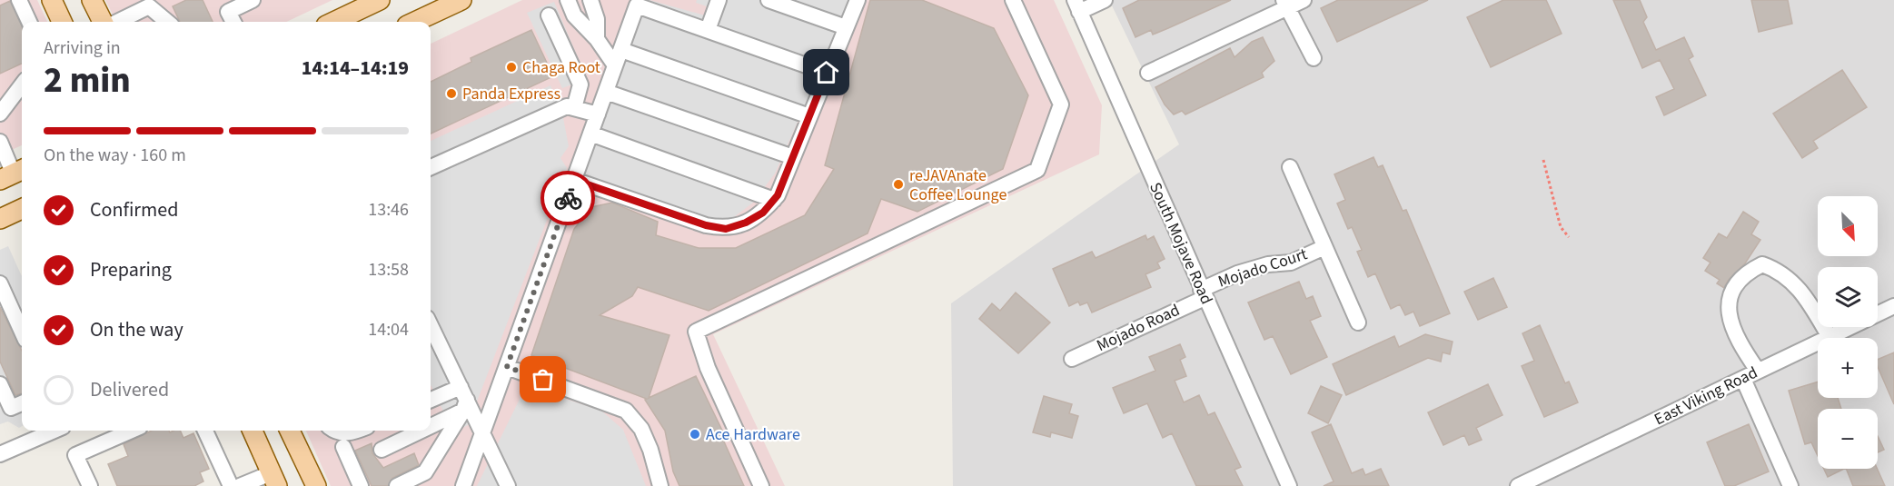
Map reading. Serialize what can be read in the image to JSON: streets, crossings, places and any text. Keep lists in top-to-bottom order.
{
  "streets": {
    "street": [
      "South Mojave Road",
      "Mojado Court",
      "Mojado Road",
      "East Viking Road"
    ]
  },
  "crossings": [
    ["South Mojave Road", "Mojado Court"],
    ["South Mojave Road", "Mojado Road"],
    ["Mojado Court", "Mojado Road"]
  ],
  "places": [
    "Chaga Root",
    "Panda Express",
    "reJAVAnate Coffee Lounge",
    "Ace Hardware"
  ],
  "north": "bottom right",
  "page": {
    "heading": ["2 min", "Arriving in", "14:14–14:19"],
    "bar": "On the way · 160 m",
    "list": [
      ["Confirmed", "13:46"],
      ["Preparing", "13:58"],
      ["On the way", "14:04"],
      "Delivered"
    ],
    "map_buttons": ["+", "−"]
  }
}
